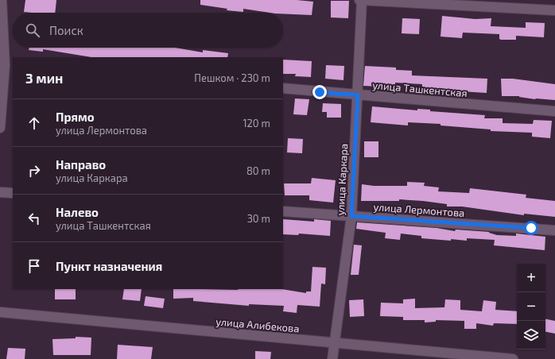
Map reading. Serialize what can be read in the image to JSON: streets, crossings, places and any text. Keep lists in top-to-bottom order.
{
  "streets": {
    "street": [
      "улица Ташкентская",
      "улица Каркара",
      "улица Лермонтова",
      "улица Алибекова"
    ]
  },
  "crossings": [
    ["улица Ташкентская", "улица Каркара"],
    ["улица Каркара", "улица Лермонтова"],
    ["улица Каркара", "улица Алибекова"]
  ],
  "page": {
    "search": "Поиск",
    "heading": ["3 мин", "Пешком · 230 m"],
    "list": [
      ["Прямо", "улица Лермонтова", "120 m"],
      ["Направо", "улица Каркара", "80 m"],
      ["Налево", "улица Ташкентская", "30 m"],
      "Пункт назначения"
    ],
    "map_buttons": ["+", "−"]
  }
}
